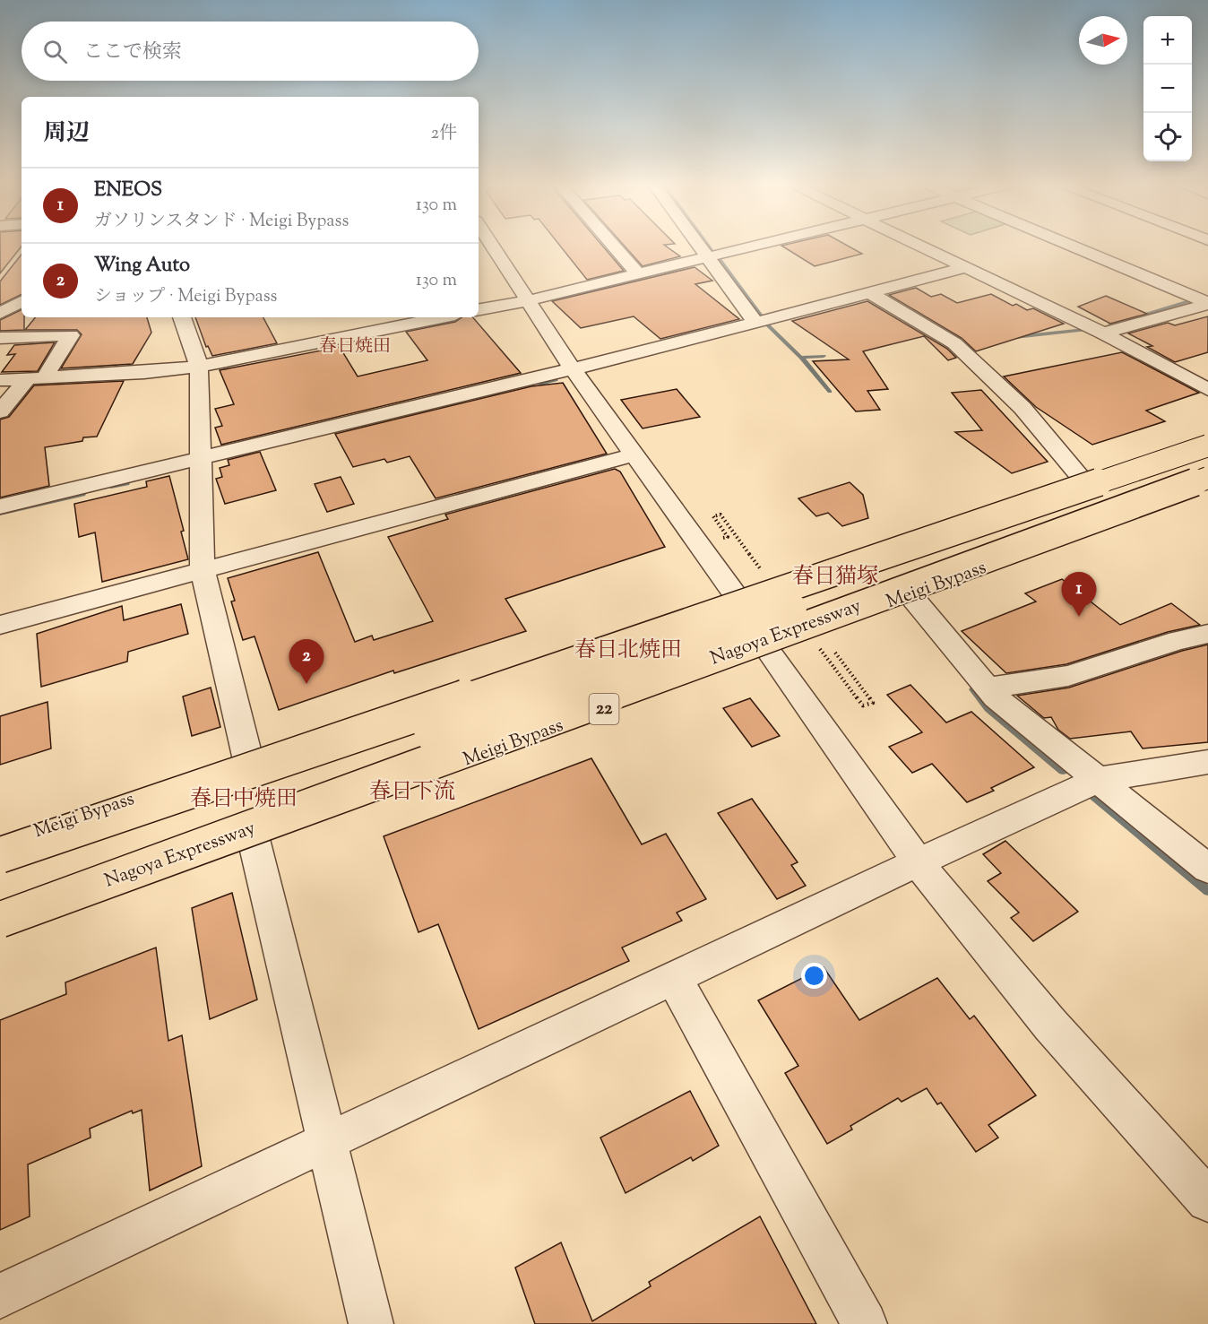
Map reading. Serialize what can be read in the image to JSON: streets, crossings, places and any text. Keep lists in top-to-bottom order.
{
  "streets": {
    "highway": ["Meigi Bypass", "Nagoya Expressway", "22"]
  },
  "districts": [
    "春日焼田",
    "春日猫塚",
    "春日北焼田",
    "春日下流",
    "春日中焼田"
  ],
  "north": "right",
  "page": {
    "map_buttons": ["+", "−"],
    "search": "ここで検索",
    "heading": ["周辺", "2件"],
    "list": [
      {
        "mark": "1",
        "name": "ENEOS",
        "note": "ガソリンスタンド · Meigi Bypass",
        "value": "130 m"
      },
      {
        "mark": "2",
        "name": "Wing Auto",
        "note": "ショップ · Meigi Bypass",
        "value": "130 m"
      }
    ],
    "pins": ["1", "2"]
  }
}
